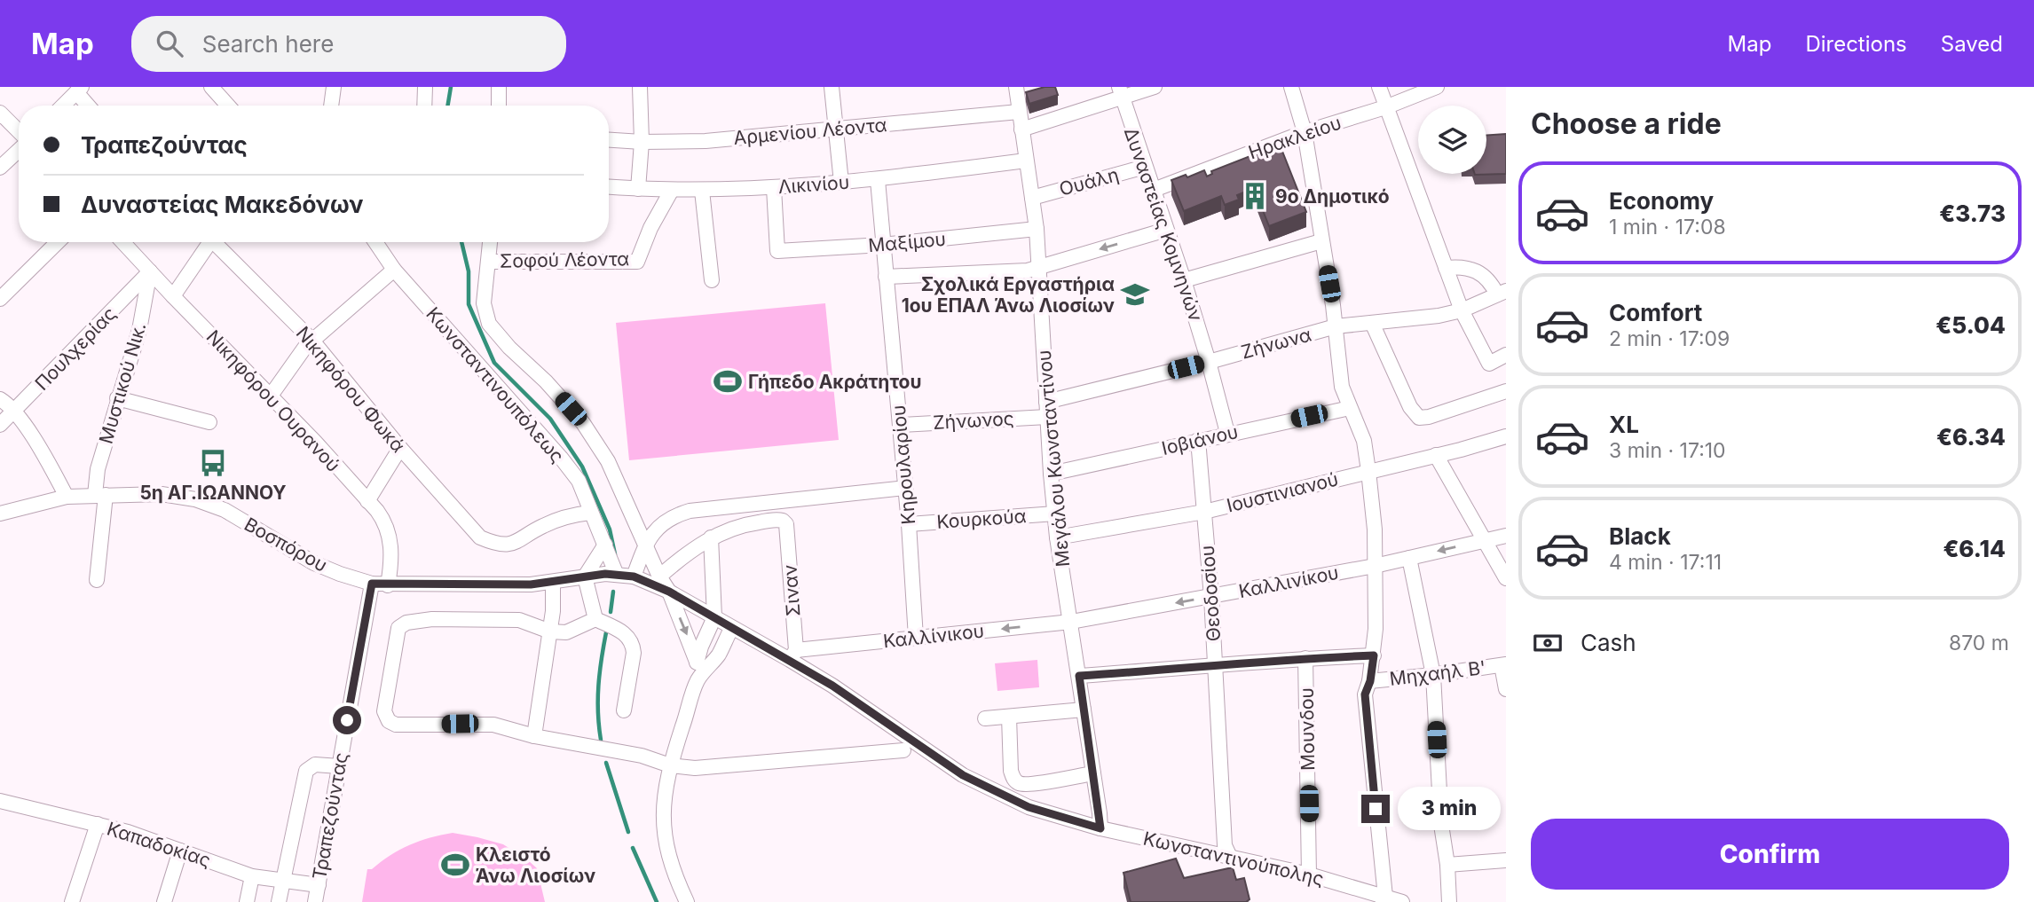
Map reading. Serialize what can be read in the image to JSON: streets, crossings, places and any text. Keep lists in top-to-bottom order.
{
  "streets": {
    "street": [
      "Αρμενίου Λέοντα",
      "Ηρακλείου",
      "Ουάλη",
      "Λικινίου",
      "Δυναστείας Κομνηνών",
      "Μαξίμου",
      "Σοφού Λέοντα",
      "Ζήνωνα",
      "Πουλχερίας",
      "Μυστικού Νικ.",
      "Κωνσταντινουπόλεως",
      "Νικηφόρου Φωκά",
      "Νικηφόρου Ουρανού",
      "Ζήνωνος",
      "Ιοβιάνου",
      "Μεγάλου Κωνσταντίνου",
      "Κηρουλαρίου",
      "Ιουστινιανού",
      "Κουρκούα",
      "Βοσπόρου",
      "Καλλινίκου",
      "Σιναν",
      "Θεοδοσίου",
      "Καλλίνικου",
      "Μηχαήλ Β'",
      "Μουνδου",
      "Τραπεζούντας",
      "Καπαδοκίας",
      "Κωνσταντινούπολης"
    ]
  },
  "crossings": [
    ["Αρμενίου Λέοντα", "Μεγάλου Κωνσταντίνου"],
    ["Ηρακλείου", "Δυναστείας Κομνηνών"],
    ["Ουάλη", "Δυναστείας Κομνηνών"],
    ["Ουάλη", "Μεγάλου Κωνσταντίνου"],
    ["Λικινίου", "Μαξίμου"],
    ["Λικινίου", "Σοφού Λέοντα"],
    ["Λικινίου", "Μεγάλου Κωνσταντίνου"],
    ["Λικινίου", "Κηρουλαρίου"],
    ["Δυναστείας Κομνηνών", "Ζήνωνα"],
    ["Δυναστείας Κομνηνών", "Ιοβιάνου"],
    ["Μαξίμου", "Μεγάλου Κωνσταντίνου"],
    ["Μαξίμου", "Κηρουλαρίου"],
    ["Ζήνωνα", "Μεγάλου Κωνσταντίνου"],
    ["Πουλχερίας", "Μυστικού Νικ."],
    ["Πουλχερίας", "Νικηφόρου Ουρανού"],
    ["Μυστικού Νικ.", "Νικηφόρου Ουρανού"],
    ["Μυστικού Νικ.", "Βοσπόρου"],
    ["Κωνσταντινουπόλεως", "Νικηφόρου Φωκά"],
    ["Νικηφόρου Ουρανού", "Βοσπόρου"],
    ["Ζήνωνος", "Μεγάλου Κωνσταντίνου"],
    ["Ζήνωνος", "Κηρουλαρίου"],
    ["Ιοβιάνου", "Μεγάλου Κωνσταντίνου"],
    ["Ιοβιάνου", "Θεοδοσίου"],
    ["Μεγάλου Κωνσταντίνου", "Ιουστινιανού"],
    ["Μεγάλου Κωνσταντίνου", "Κουρκούα"],
    ["Μεγάλου Κωνσταντίνου", "Καλλινίκου"],
    ["Μεγάλου Κωνσταντίνου", "Καλλίνικου"],
    ["Μεγάλου Κωνσταντίνου", "Κωνσταντινούπολης"],
    ["Κηρουλαρίου", "Κουρκούα"],
    ["Κηρουλαρίου", "Καλλίνικου"],
    ["Ιουστινιανού", "Θεοδοσίου"],
    ["Βοσπόρου", "Τραπεζούντας"],
    ["Καλλινίκου", "Θεοδοσίου"],
    ["Καλλινίκου", "Καλλίνικου"],
    ["Σιναν", "Καλλίνικου"],
    ["Θεοδοσίου", "Κωνσταντινούπολης"],
    ["Μουνδου", "Κωνσταντινούπολης"],
    ["Τραπεζούντας", "Καπαδοκίας"]
  ],
  "places": {
    "building": ["9ο Δημοτικό"],
    "school or university": ["Σχολικά Εργαστήρια 1ου ΕΠΑΛ Άνω Λιοσίων"],
    "sports": ["Γήπεδο Ακράτητου", "Κλειστό Άνω Λιοσίων"],
    "bus stop": ["5η ΑΓ.ΙΩΑΝΝΟΥ"]
  },
  "page": {
    "header": "Map",
    "search": "Search here",
    "nav": ["Map", "Directions", "Saved"],
    "heading": "Choose a ride",
    "banner": ["Τραπεζούντας", "Δυναστείας Μακεδόνων"],
    "list": [
      {
        "name": "Economy",
        "note": "1 min · 17:08",
        "value": "€3.73"
      },
      {
        "name": "Comfort",
        "note": "2 min · 17:09",
        "value": "€5.04"
      },
      {
        "name": "XL",
        "note": "3 min · 17:10",
        "value": "€6.34"
      },
      {
        "name": "Black",
        "note": "4 min · 17:11",
        "value": "€6.14"
      }
    ],
    "pay": ["Cash", "870 m"],
    "bubble": "3 min",
    "buttons": "Confirm"
  }
}
